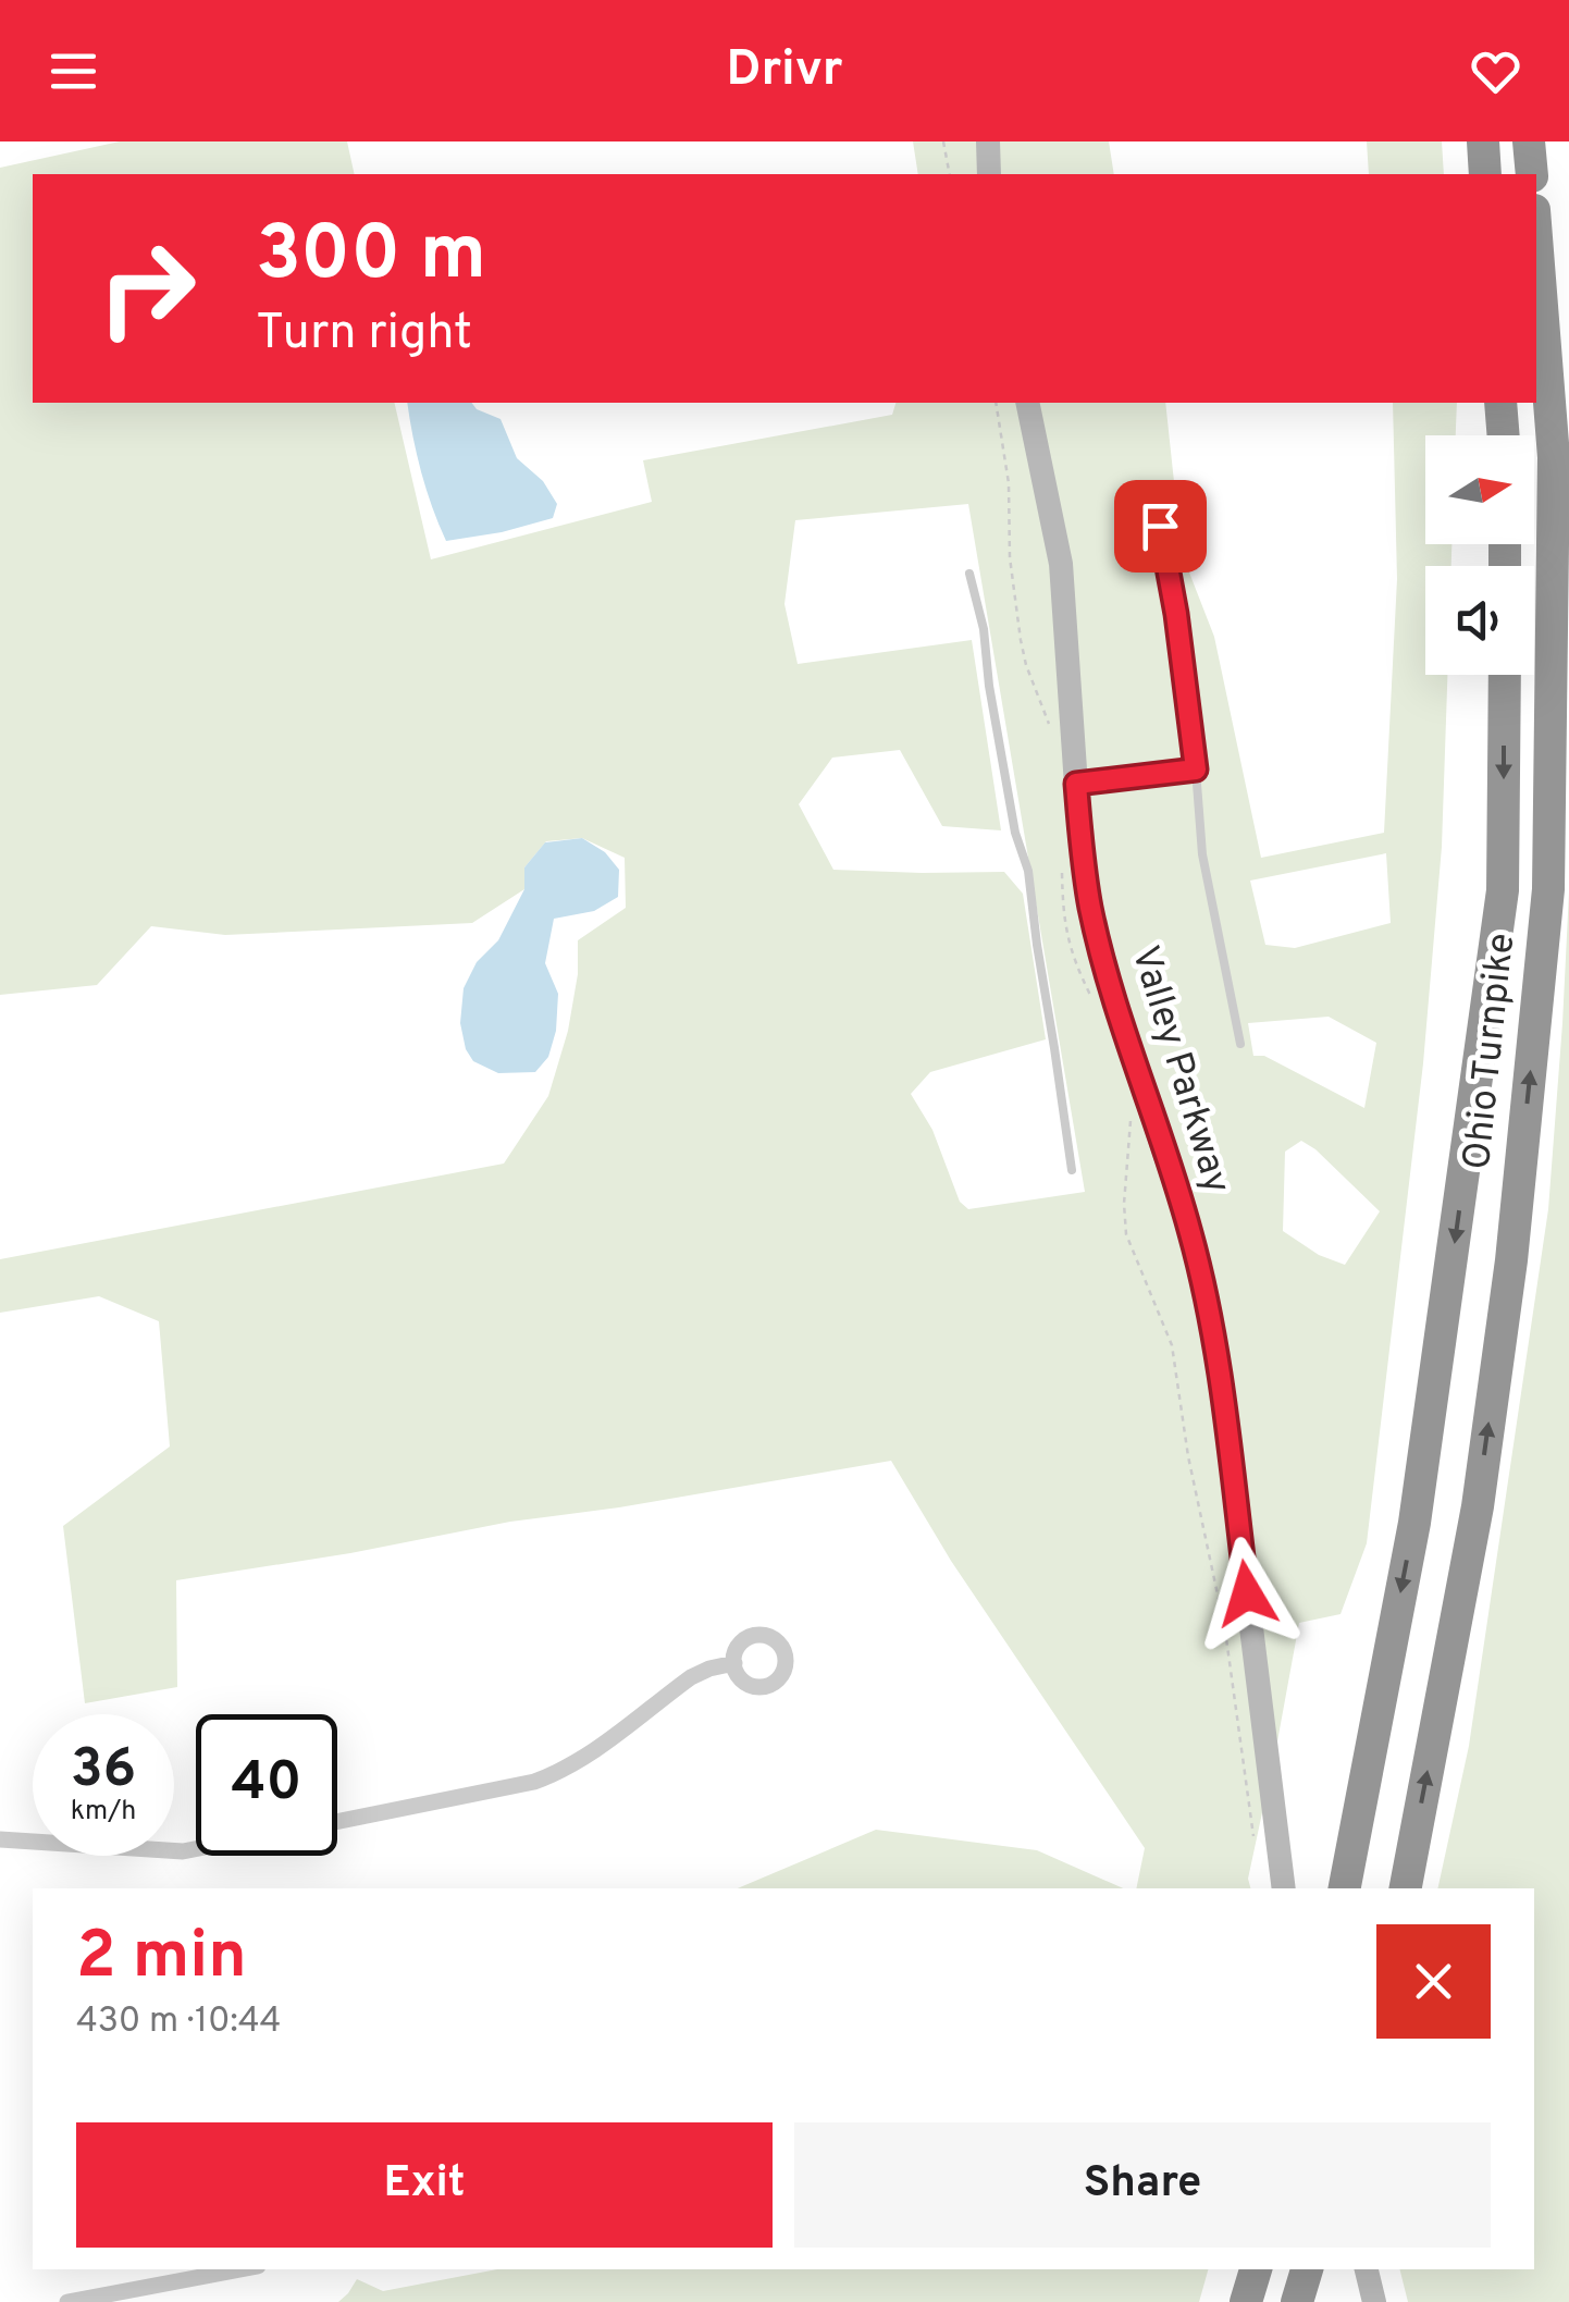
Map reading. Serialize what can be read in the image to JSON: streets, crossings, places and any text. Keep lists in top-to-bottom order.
{
  "streets": {
    "highway": ["Ohio Turnpike"],
    "street": ["Valley Parkway"]
  },
  "north": "right",
  "page": {
    "header": "Drivr",
    "turn": ["300 m", "Turn right"],
    "speed": "36 km/h",
    "limit": "40",
    "heading": ["2 min", "430 m · 10:44"],
    "buttons": ["Exit", "Share"]
  }
}
